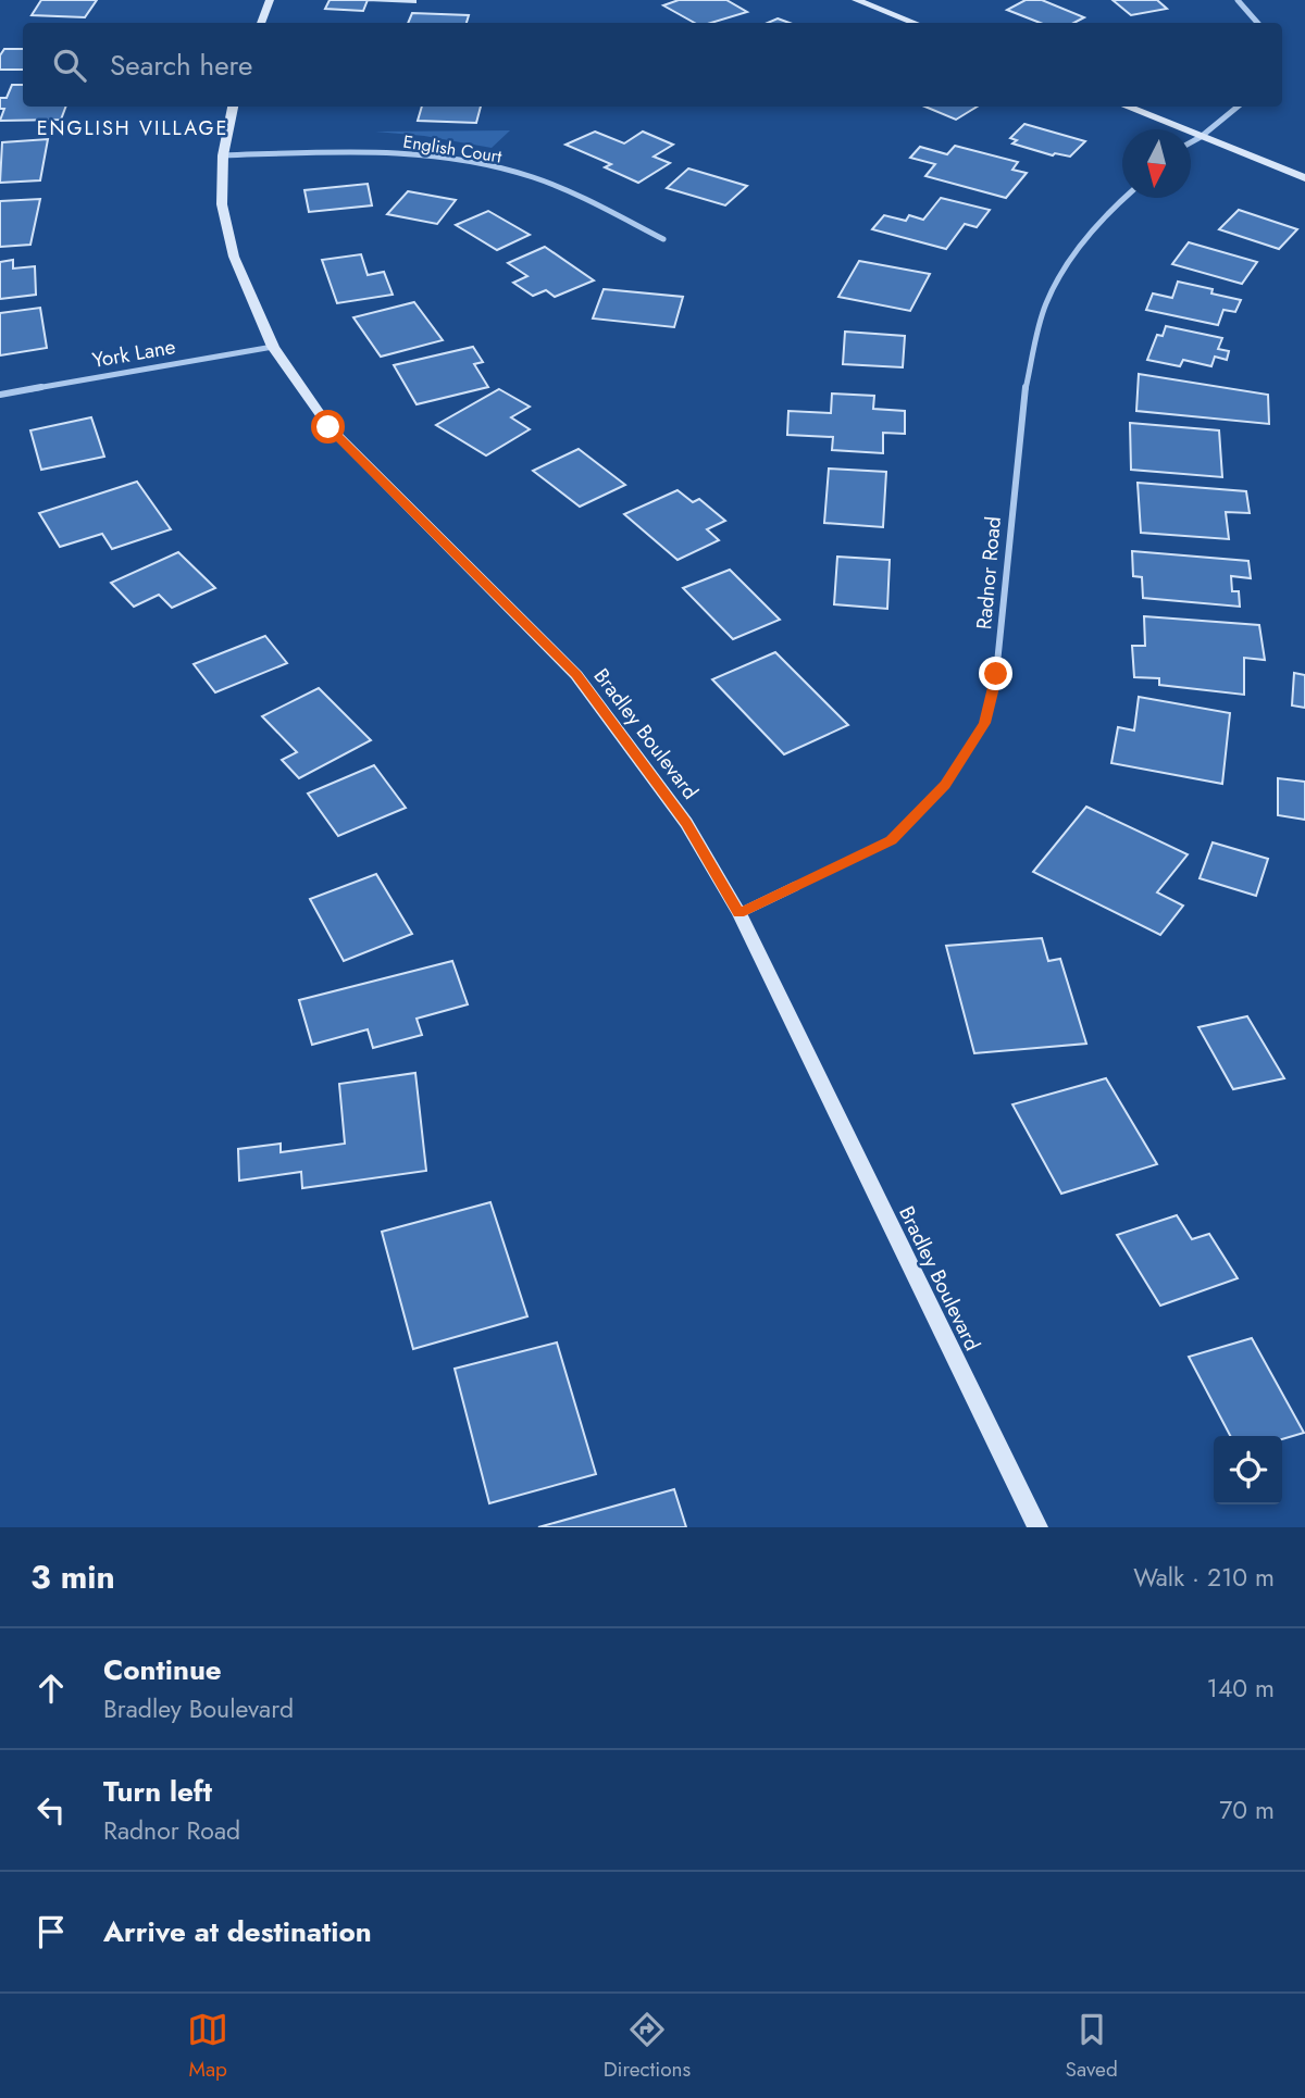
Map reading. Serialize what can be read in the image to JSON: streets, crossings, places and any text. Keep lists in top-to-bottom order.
{
  "streets": {
    "main road": ["Bradley Boulevard"],
    "street": ["English Court", "York Lane", "Radnor Road"]
  },
  "crossings": [
    ["English Court", "Bradley Boulevard"],
    ["York Lane", "Bradley Boulevard"],
    ["Radnor Road", "Bradley Boulevard"]
  ],
  "districts": ["ENGLISH VILLAGE"],
  "north": "bottom",
  "page": {
    "search": "Search here",
    "heading": ["3 min", "Walk · 210 m"],
    "list": [
      ["Continue", "Bradley Boulevard", "140 m"],
      ["Turn left", "Radnor Road", "70 m"],
      "Arrive at destination"
    ],
    "nav": ["Map", "Directions", "Saved"]
  }
}
